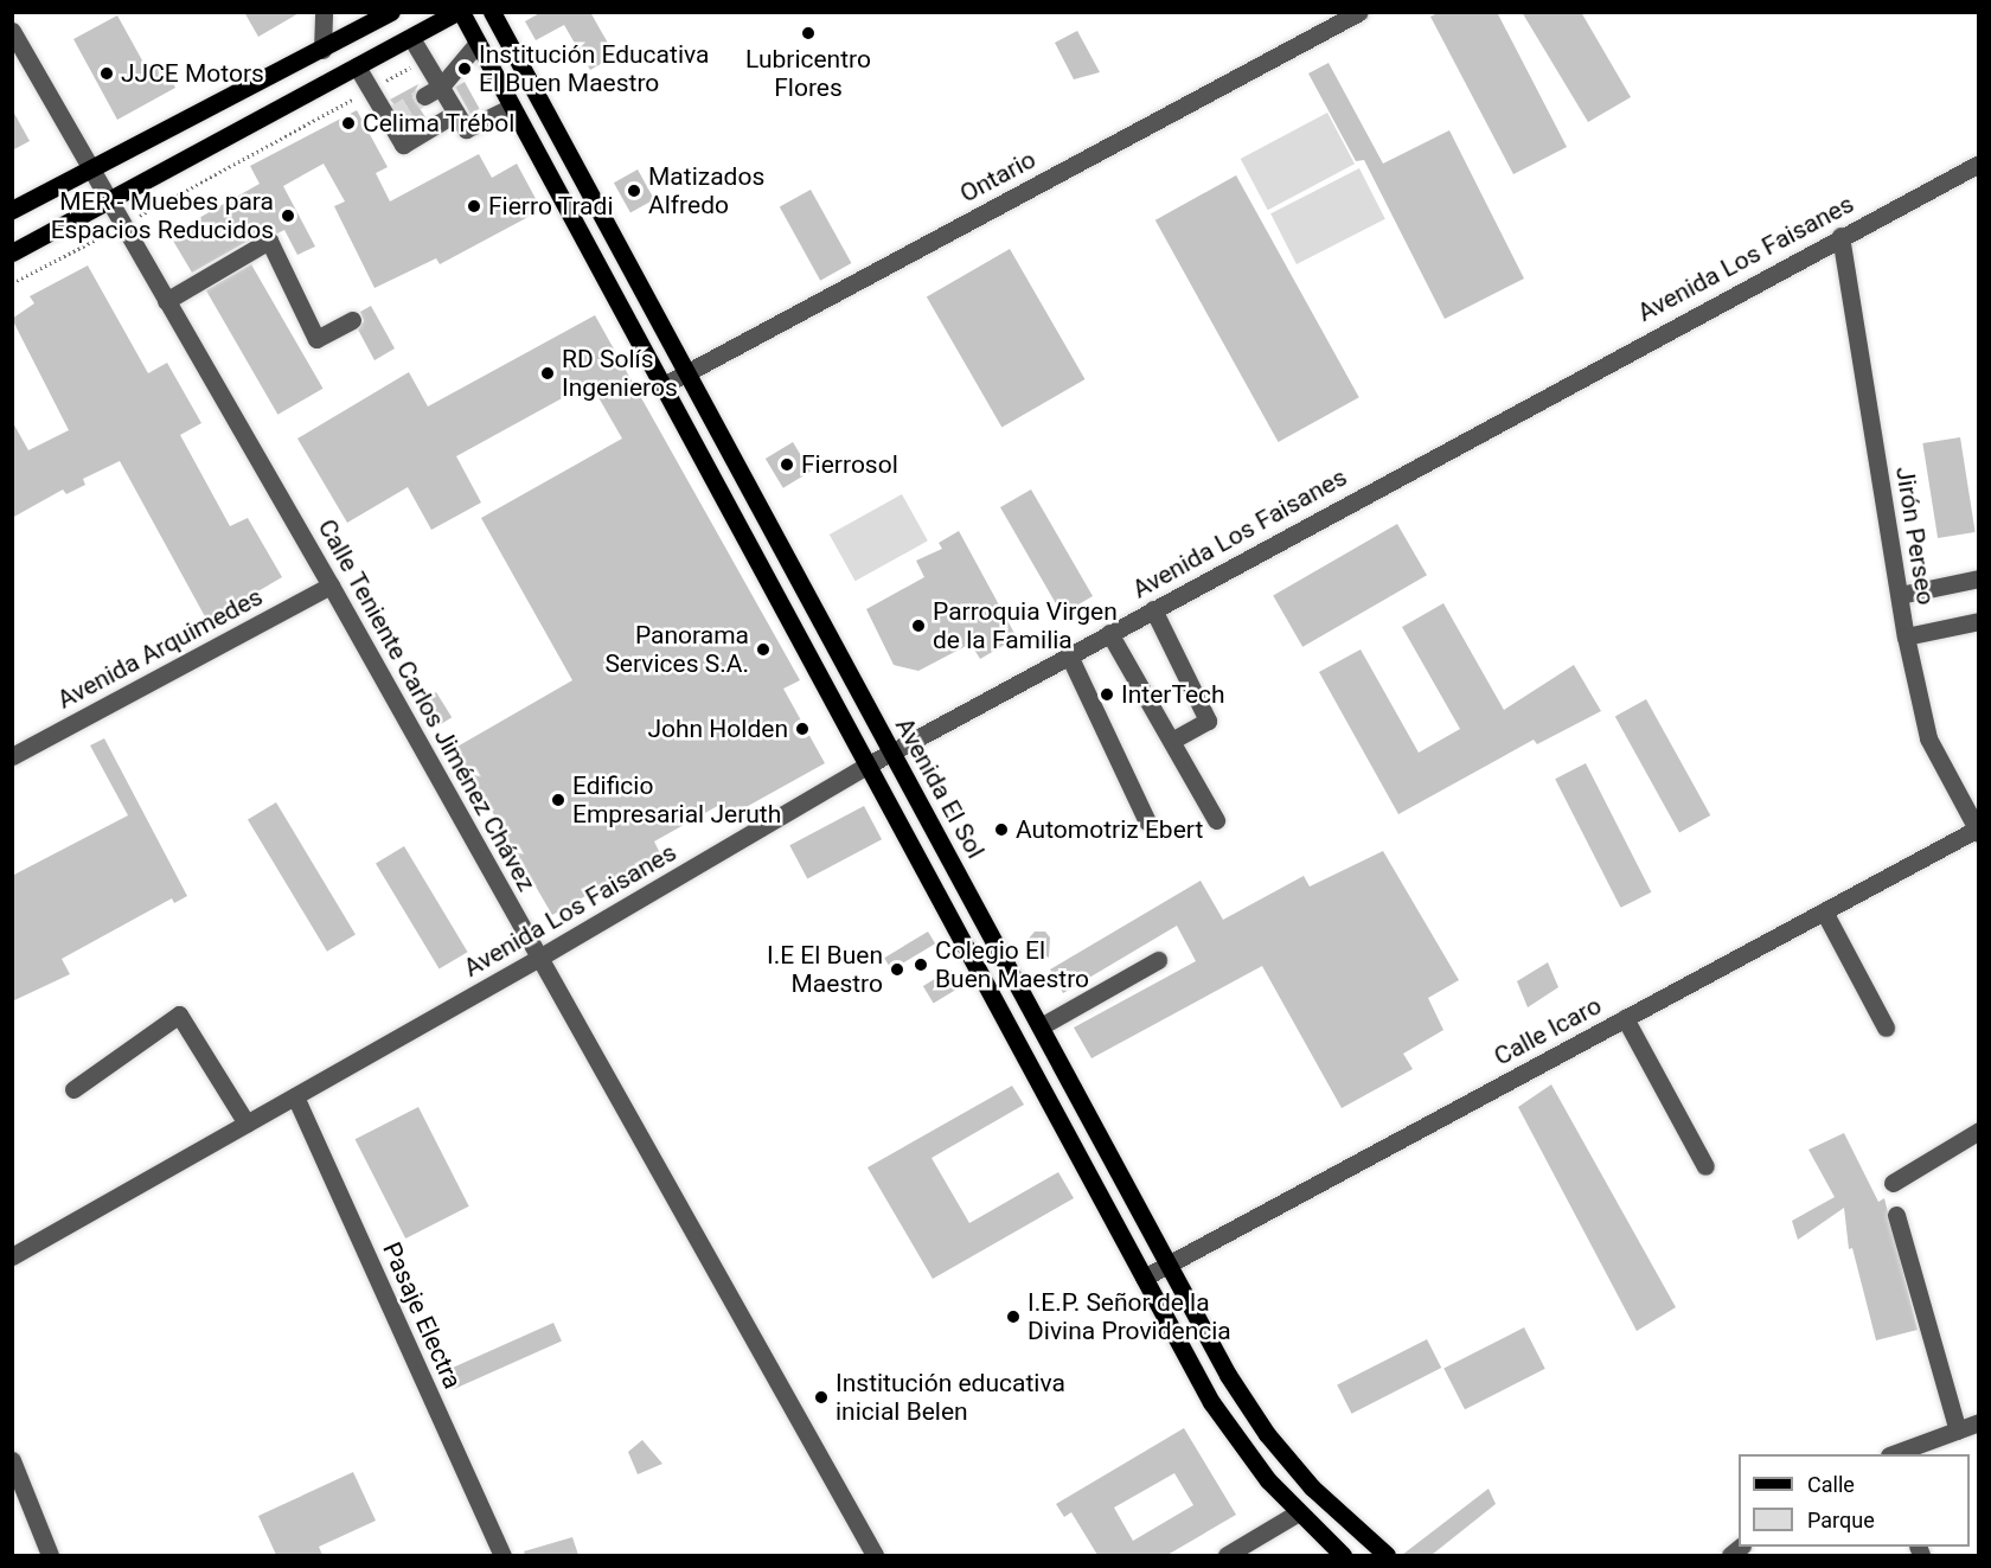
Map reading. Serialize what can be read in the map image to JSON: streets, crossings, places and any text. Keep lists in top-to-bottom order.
{
  "streets": {
    "main road": ["Avenida El Sol"],
    "street": [
      "Ontario",
      "Avenida Los Faisanes",
      "Jirón Perseo",
      "Avenida Arquimedes",
      "Calle Teniente Carlos Jiménez Chávez",
      "Calle Icaro",
      "Pasaje Electra"
    ]
  },
  "crossings": [
    ["Ontario", "Avenida El Sol"],
    ["Avenida Los Faisanes", "Jirón Perseo"],
    ["Avenida Los Faisanes", "Calle Teniente Carlos Jiménez Chávez"],
    ["Avenida Los Faisanes", "Avenida El Sol"],
    ["Avenida Los Faisanes", "Pasaje Electra"],
    ["Jirón Perseo", "Calle Icaro"],
    ["Avenida Arquimedes", "Calle Teniente Carlos Jiménez Chávez"],
    ["Avenida El Sol", "Calle Icaro"]
  ],
  "places": [
    "Lubricentro Flores",
    "Institución Educativa El Buen Maestro",
    "JJCE Motors",
    "Celima Trébol",
    "Matizados Alfredo",
    "Fierro Tradi",
    "MER - Muebes para Espacios Reducidos",
    "RD Solís Ingenieros",
    "Fierrosol",
    "Parroquia Virgen de la Familia",
    "Panorama Services S.A.",
    "InterTech",
    "John Holden",
    "Edificio Empresarial Jeruth",
    "Automotriz Ebert",
    "Colegio El Buen Maestro",
    "I.E El Buen Maestro",
    "I.E.P. Señor de la Divina Providencia",
    "Institución educativa inicial Belen"
  ],
  "legend": ["Calle", "Parque"]
}
